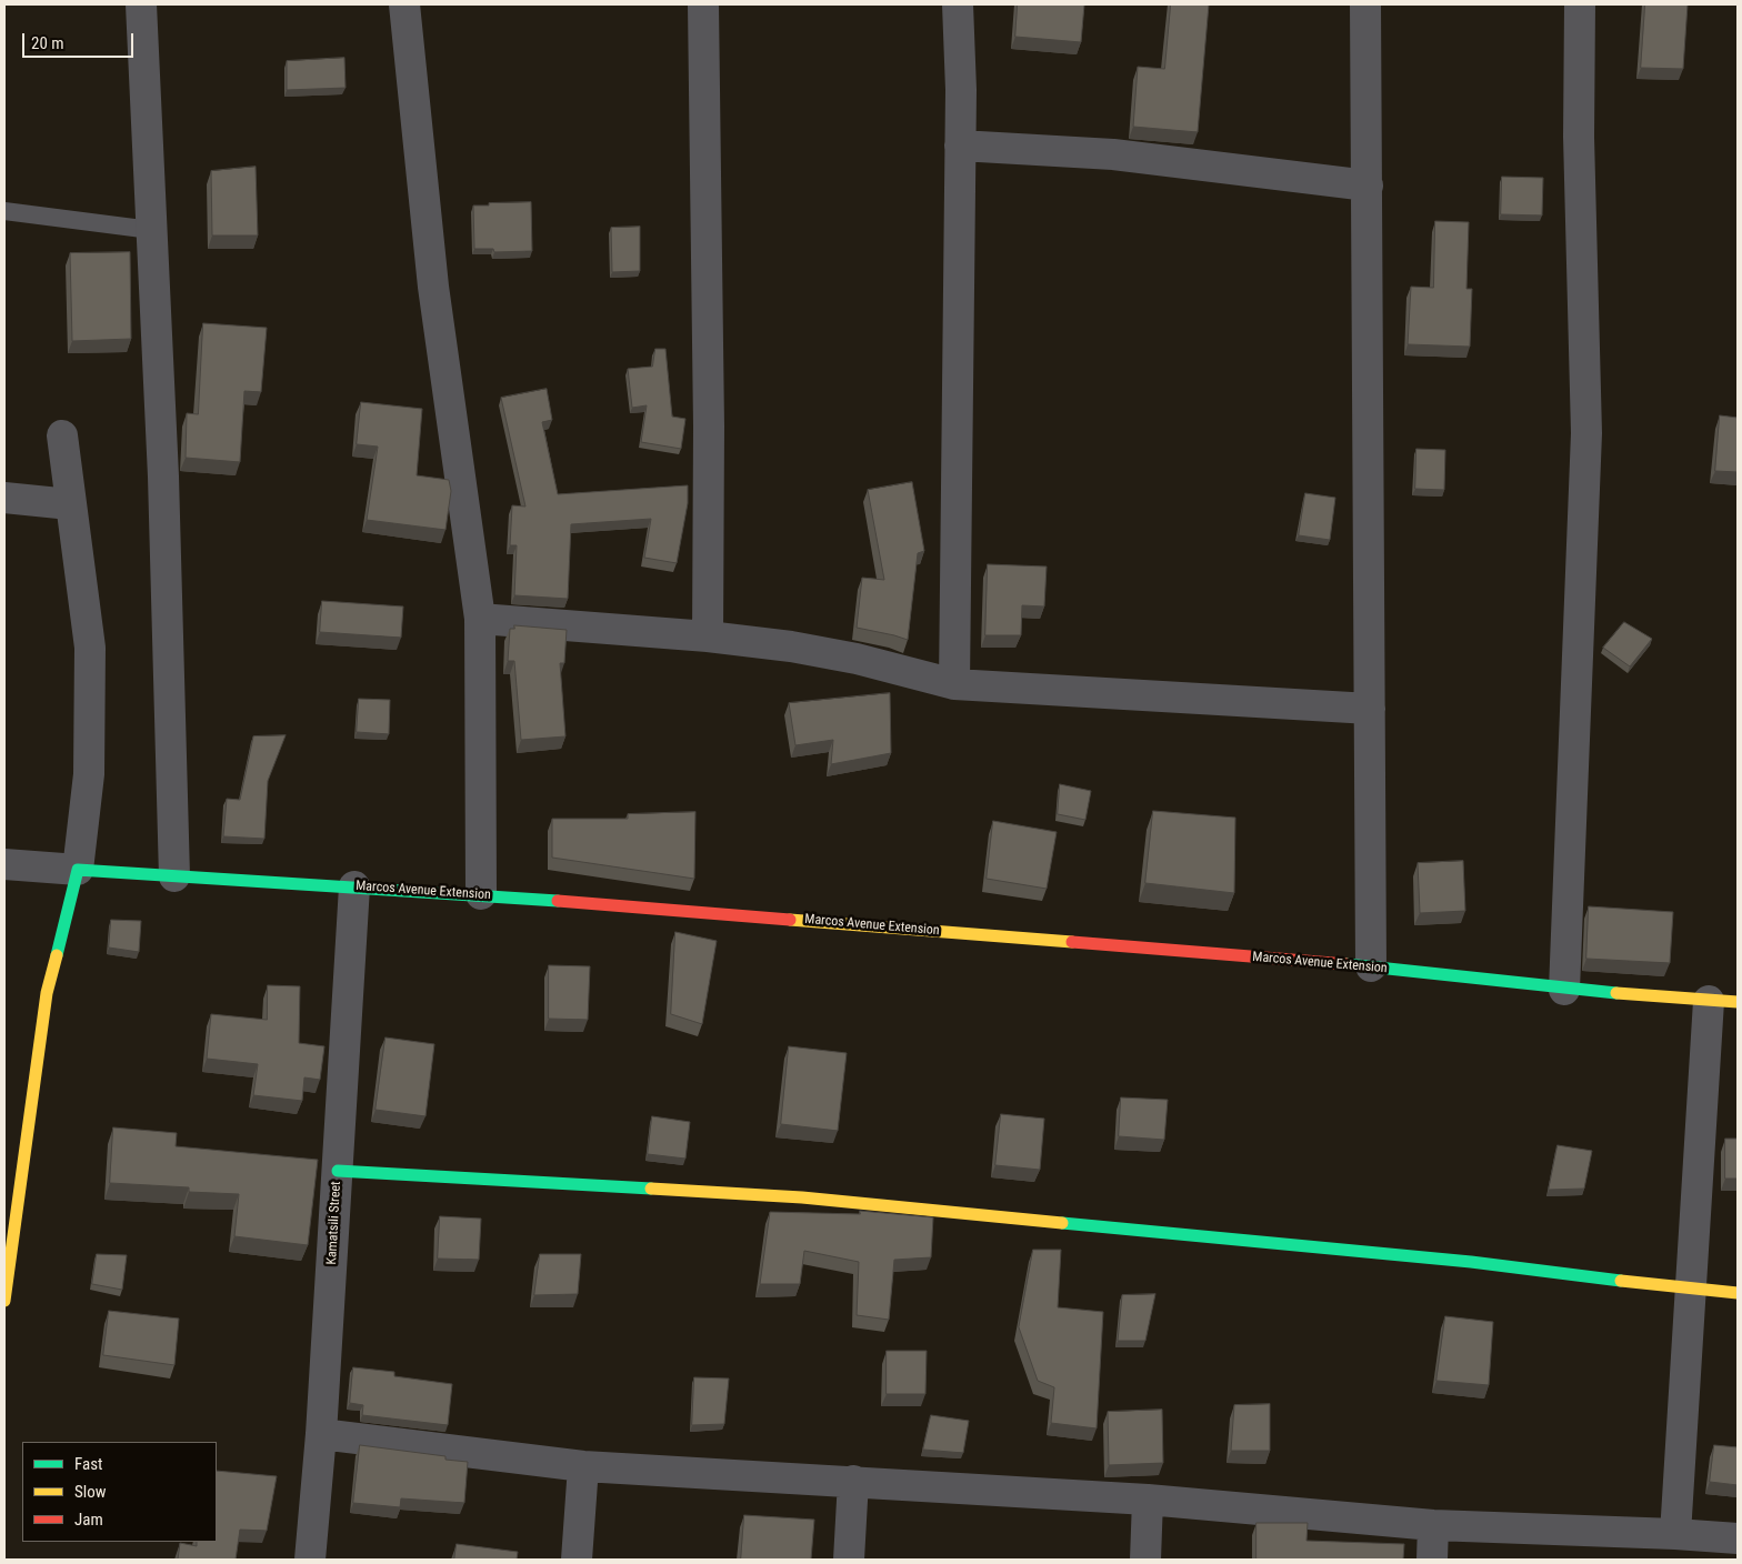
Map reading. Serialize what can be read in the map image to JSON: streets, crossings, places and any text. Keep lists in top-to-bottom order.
{
  "streets": {
    "street": ["Marcos Avenue Extension", "Kamatsili Street"]
  },
  "crossings": [
    ["Marcos Avenue Extension", "Kamatsili Street"]
  ],
  "legend": ["Fast", "Slow", "Jam"],
  "scale_bar": "20 m"
}
